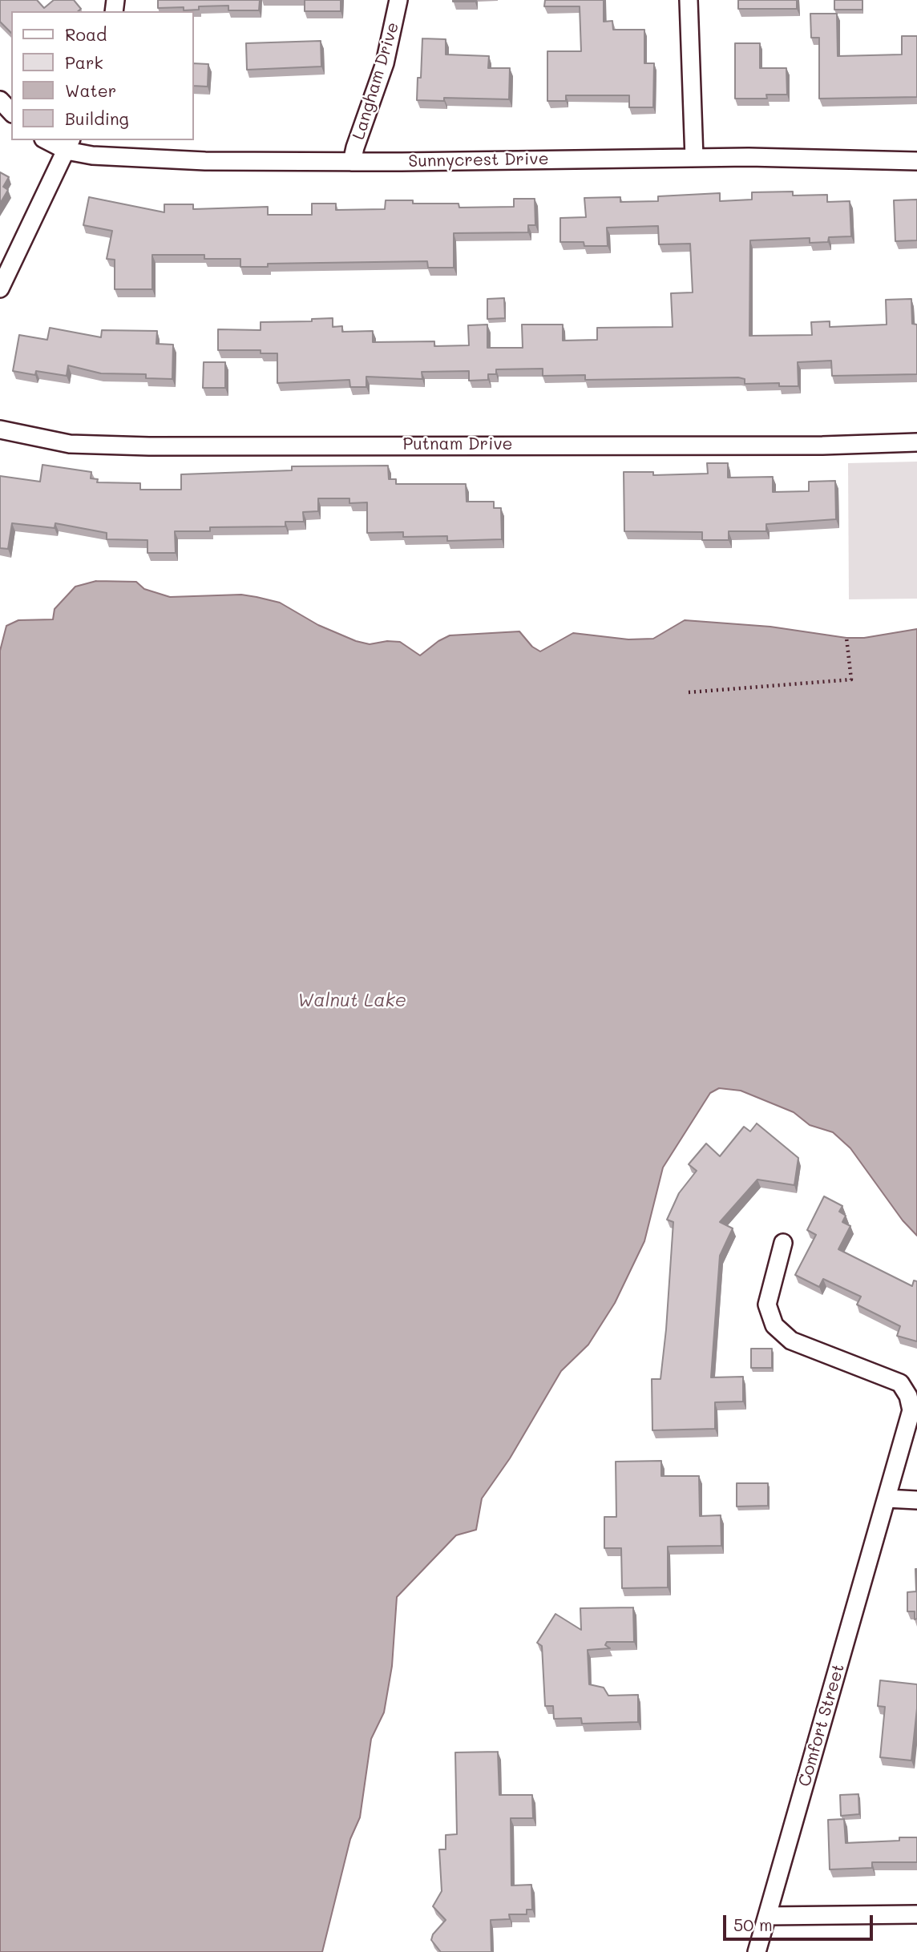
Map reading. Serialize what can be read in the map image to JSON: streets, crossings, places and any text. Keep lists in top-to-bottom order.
{
  "streets": {
    "street": [
      "Langham Drive",
      "Sunnycrest Drive",
      "Putnam Drive",
      "Comfort Street"
    ]
  },
  "crossings": [
    ["Langham Drive", "Sunnycrest Drive"]
  ],
  "water": ["Walnut Lake"],
  "legend": [
    "Road",
    "Park",
    "Water",
    "Building"
  ],
  "scale_bar": "50 m"
}
